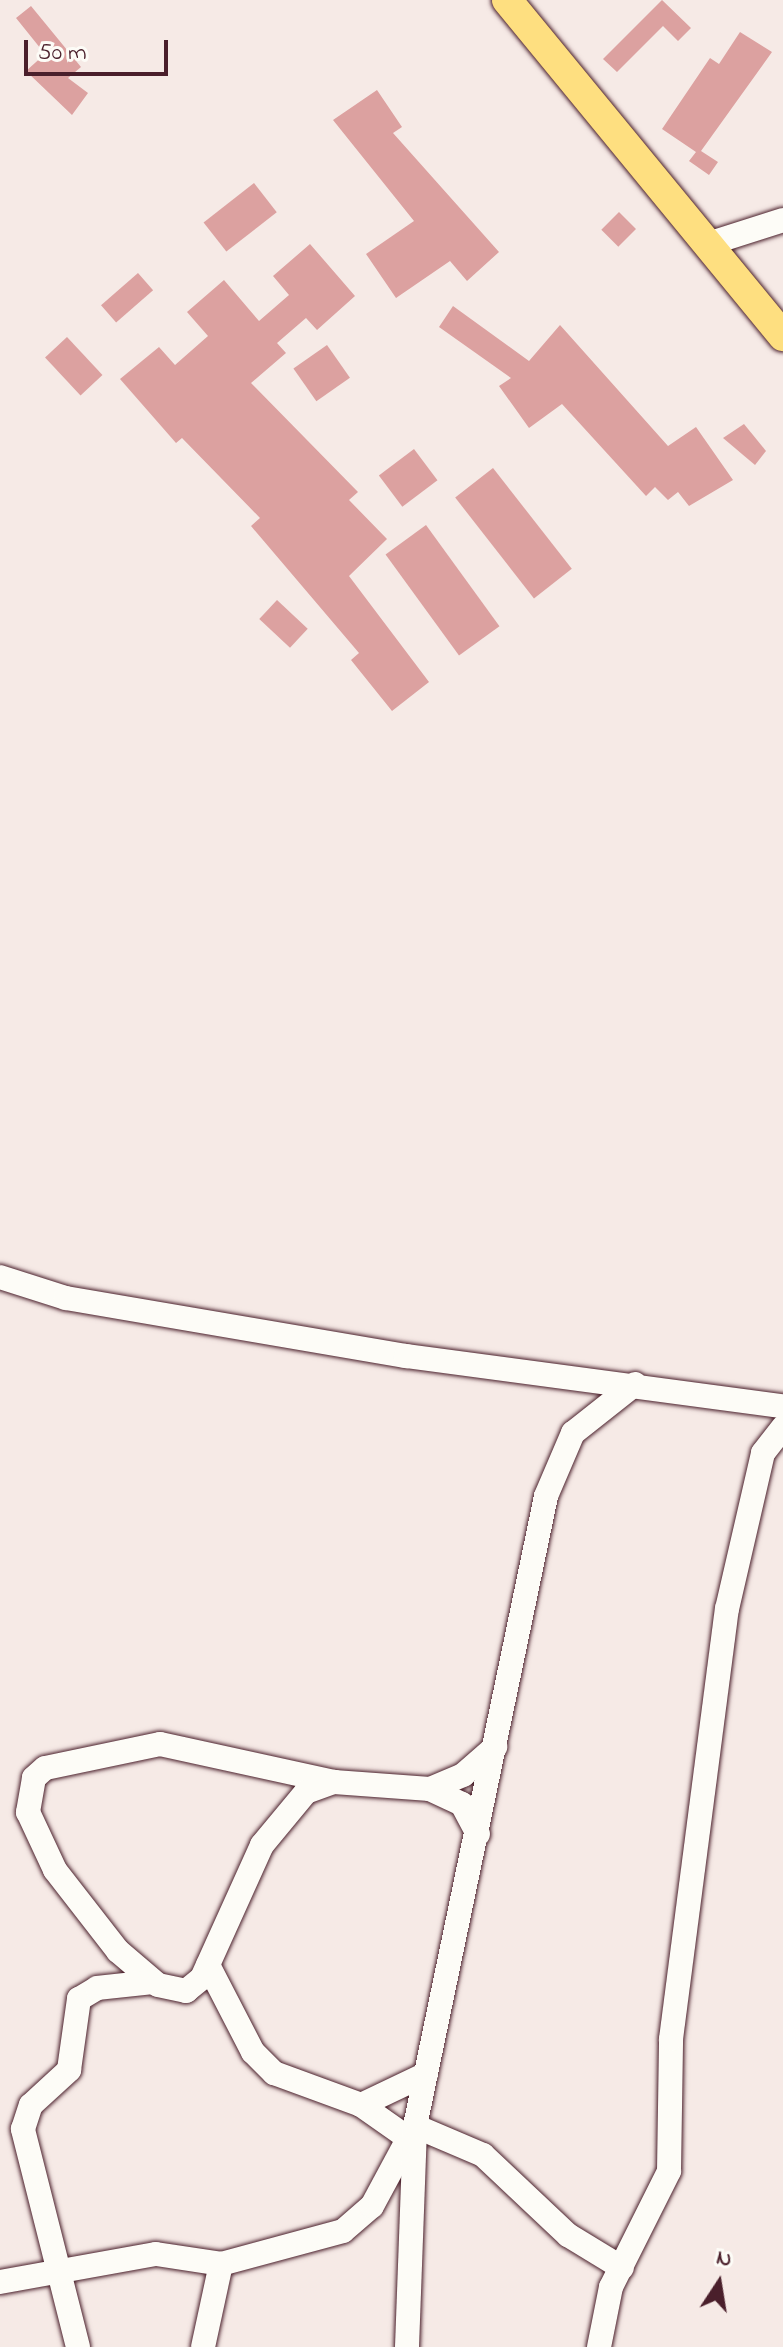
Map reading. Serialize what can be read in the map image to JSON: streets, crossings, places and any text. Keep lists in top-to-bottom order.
{
  "scale_bar": "50 m",
  "north": "top"
}
